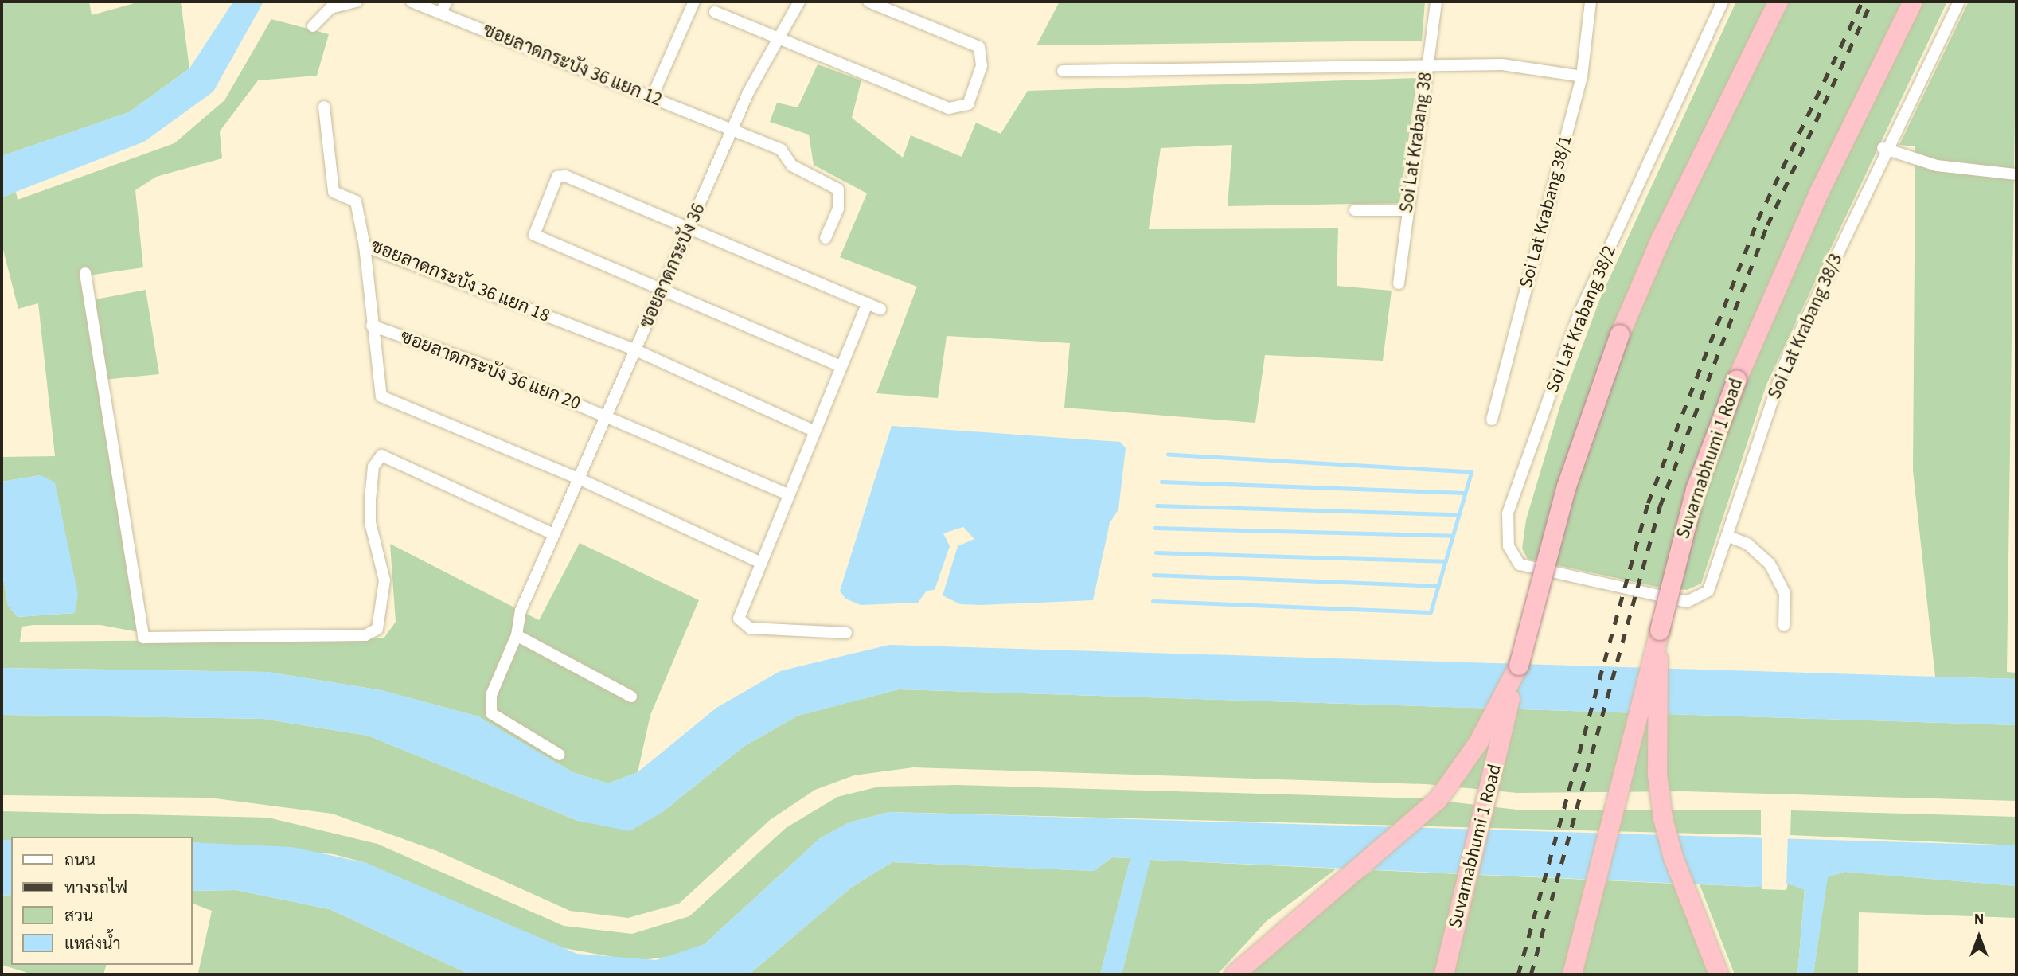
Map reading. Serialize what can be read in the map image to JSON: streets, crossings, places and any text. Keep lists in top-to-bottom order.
{
  "streets": {
    "highway": ["Suvarnabhumi 1 Road"],
    "street": [
      "ซอยลาดกระบัง 36 แยก 12",
      "Soi Lat Krabang 38",
      "Soi Lat Krabang 38/1",
      "ซอยลาดกระบัง 36",
      "ซอยลาดกระบัง 36 แยก 18",
      "Soi Lat Krabang 38/2",
      "Soi Lat Krabang 38/3",
      "ซอยลาดกระบัง 36 แยก 20"
    ]
  },
  "crossings": [
    ["ซอยลาดกระบัง 36 แยก 12", "ซอยลาดกระบัง 36"],
    ["ซอยลาดกระบัง 36", "ซอยลาดกระบัง 36 แยก 18"],
    ["ซอยลาดกระบัง 36", "ซอยลาดกระบัง 36 แยก 20"],
    ["Soi Lat Krabang 38/2", "Soi Lat Krabang 38/3"]
  ],
  "legend": [
    "ถนน",
    "ทางรถไฟ",
    "สวน",
    "แหล่งน้ำ"
  ],
  "north": "top"
}
